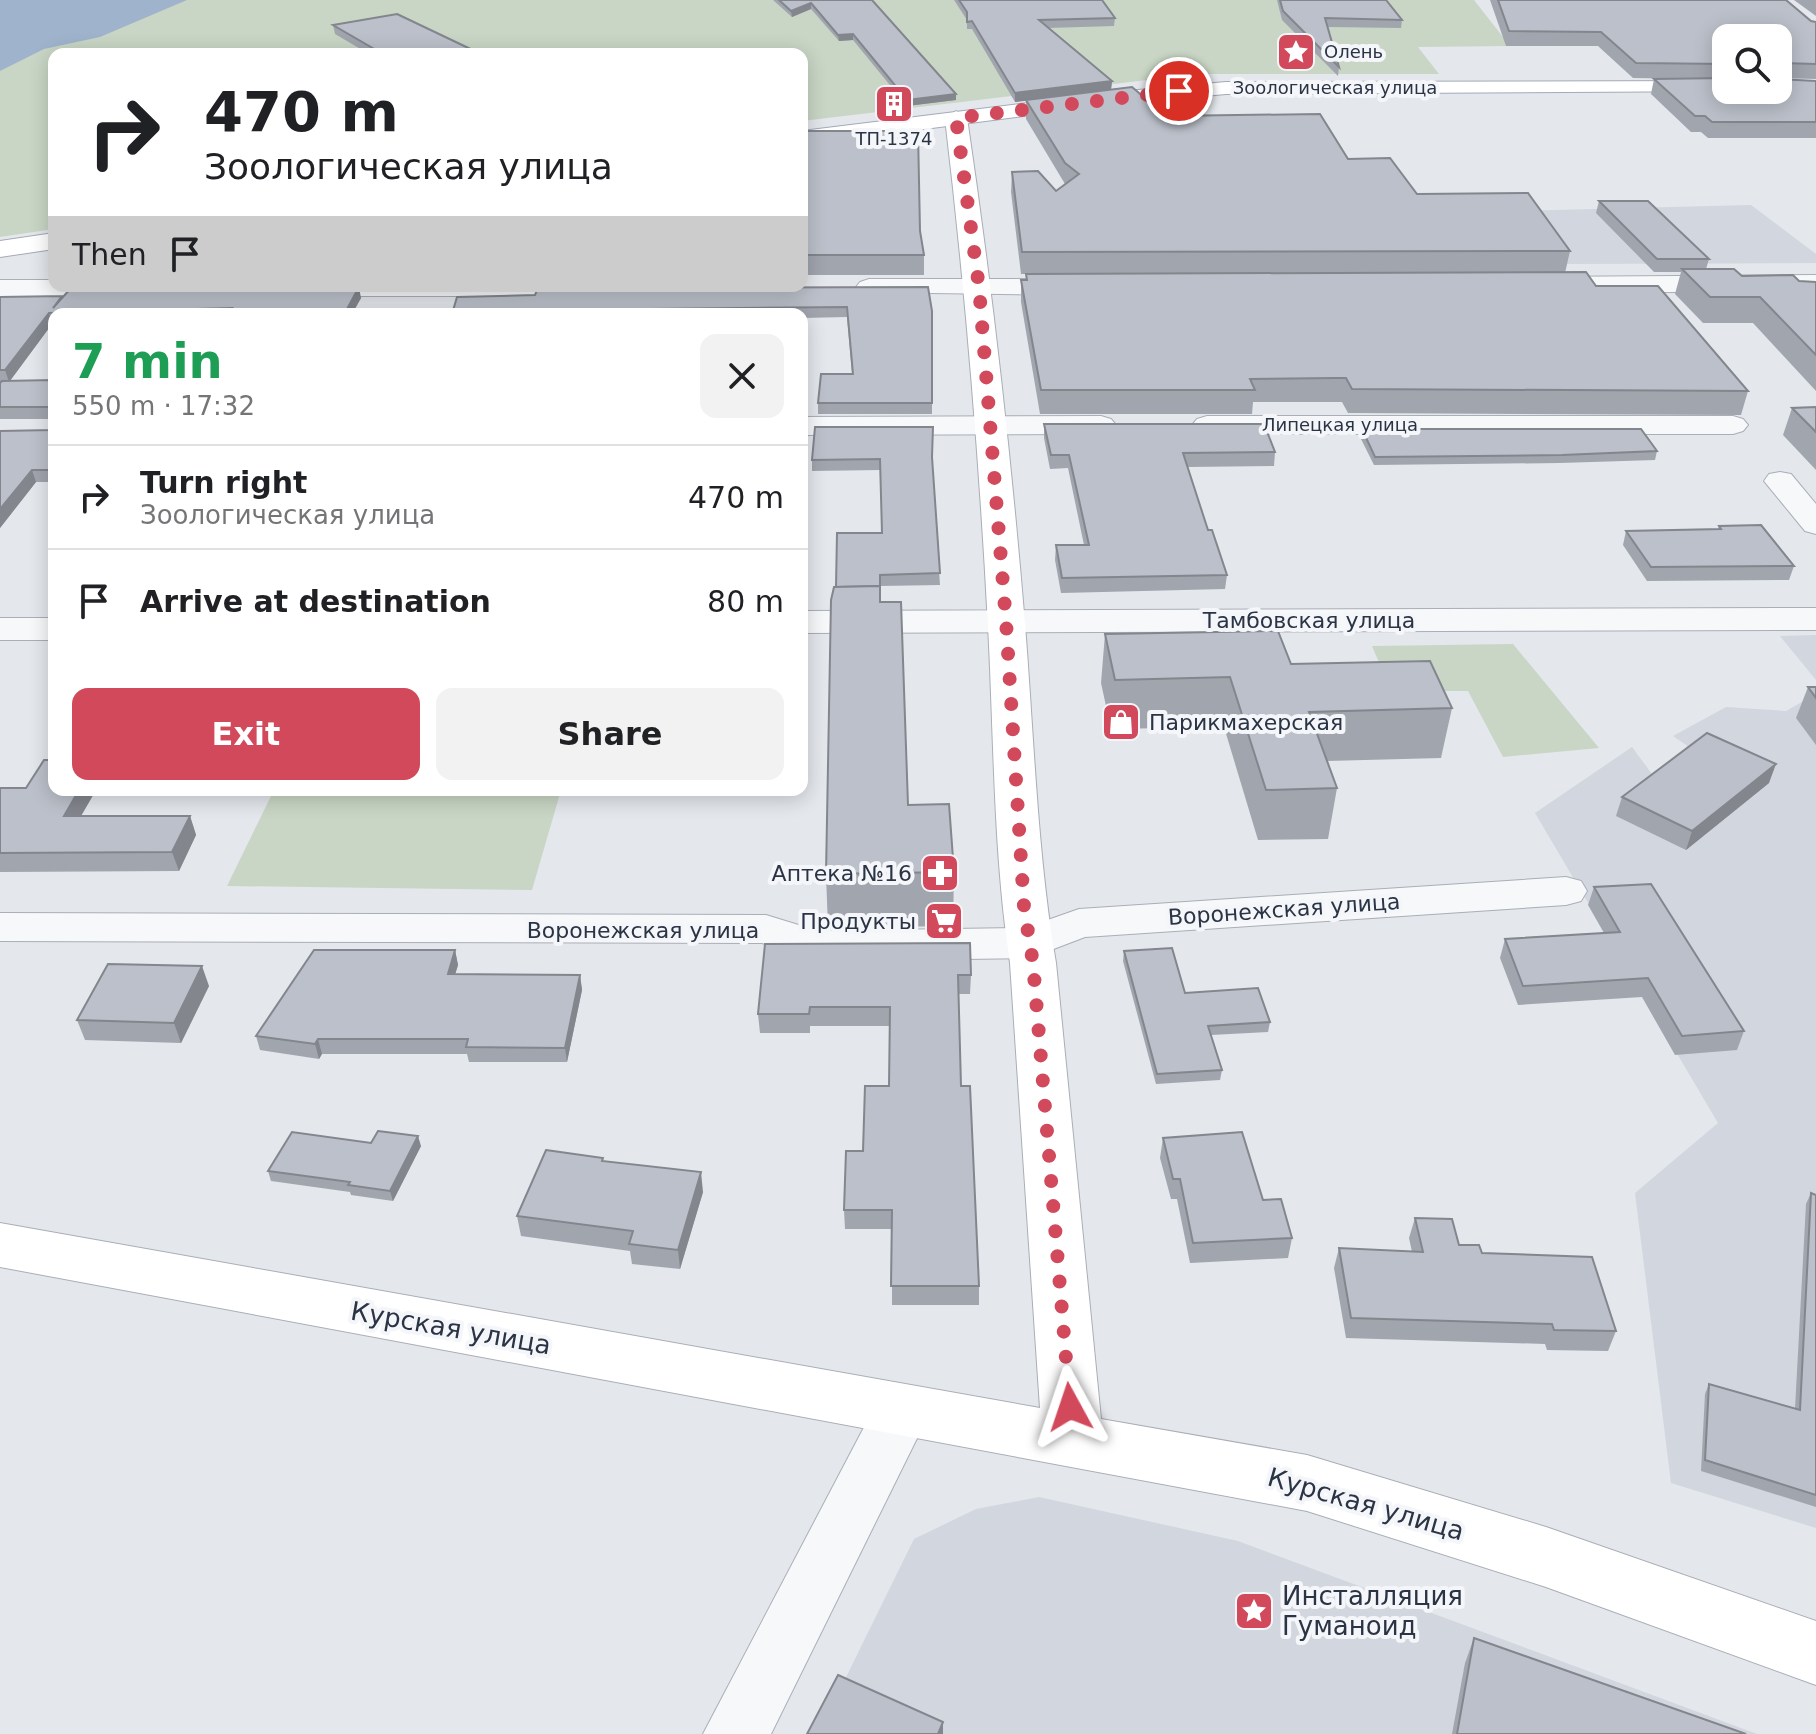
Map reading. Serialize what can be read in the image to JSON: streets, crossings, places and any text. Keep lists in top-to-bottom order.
{
  "streets": {
    "main road": ["Зоологическая улица", "Курская улица"],
    "street": ["Липецкая улица", "Тамбовская улица", "Воронежская улица"]
  },
  "places": {
    "place": ["Олень", "Инсталляция Гуманоид"],
    "building": ["ТП-1374"],
    "shop": ["Парикмахерская"],
    "pharmacy": ["Аптека №16"],
    "supermarket": ["Продукты"]
  },
  "page": {
    "turn": ["470 m", "Зоологическая улица"],
    "then": "Then",
    "heading": ["7 min", "550 m · 17:32"],
    "list": [
      {
        "name": "Turn right",
        "note": "Зоологическая улица",
        "value": "470 m"
      },
      {
        "name": "Arrive at destination",
        "value": "80 m"
      }
    ],
    "buttons": ["Exit", "Share"]
  }
}
